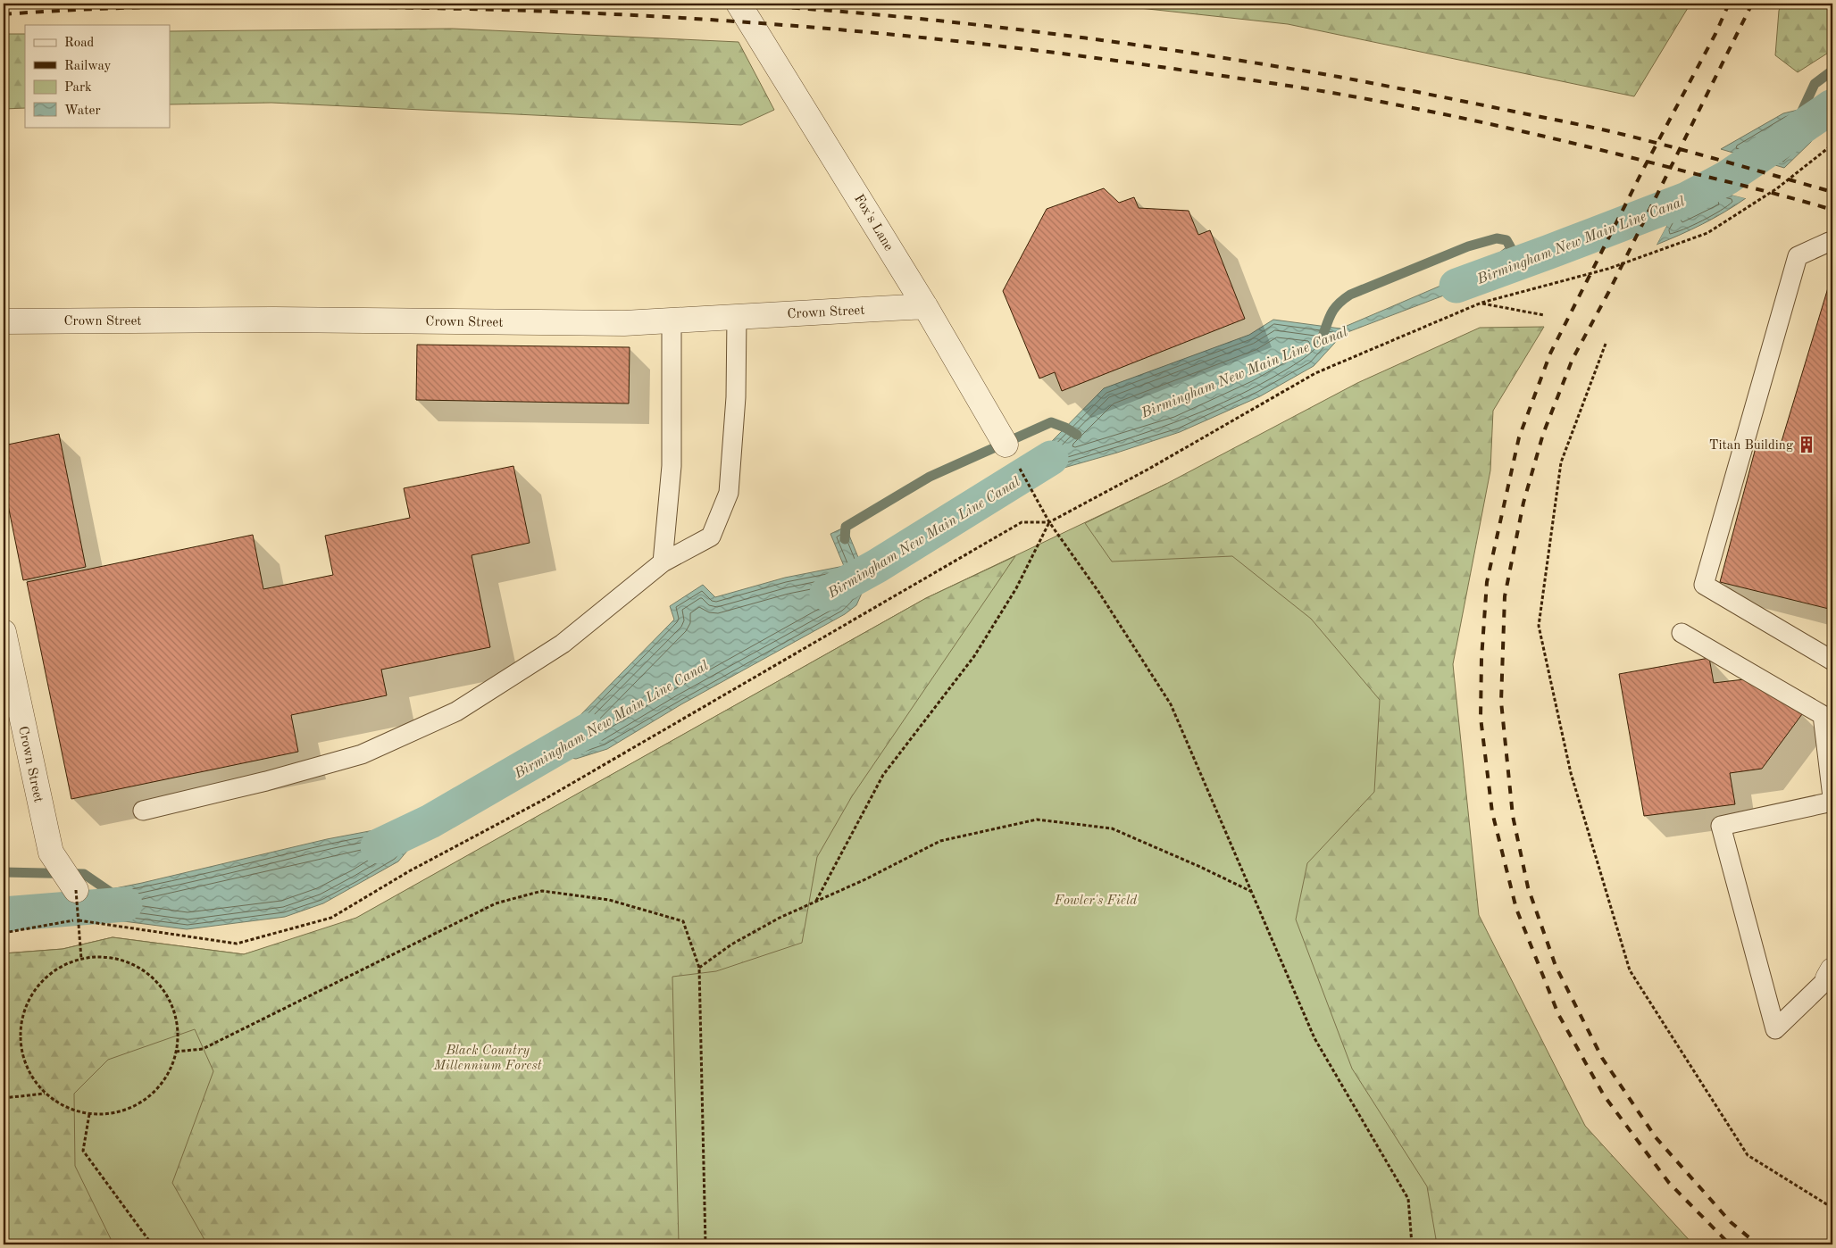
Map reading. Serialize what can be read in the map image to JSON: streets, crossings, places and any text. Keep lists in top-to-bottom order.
{
  "streets": {
    "street": ["Fox's Lane", "Crown Street"]
  },
  "crossings": [
    ["Fox's Lane", "Crown Street"]
  ],
  "water": ["Birmingham New Main Line Canal"],
  "parks": ["Fowler's Field", "Black Country Millennium Forest"],
  "places": {
    "building": ["Titan Building"]
  },
  "legend": [
    "Road",
    "Railway",
    "Park",
    "Water"
  ]
}
